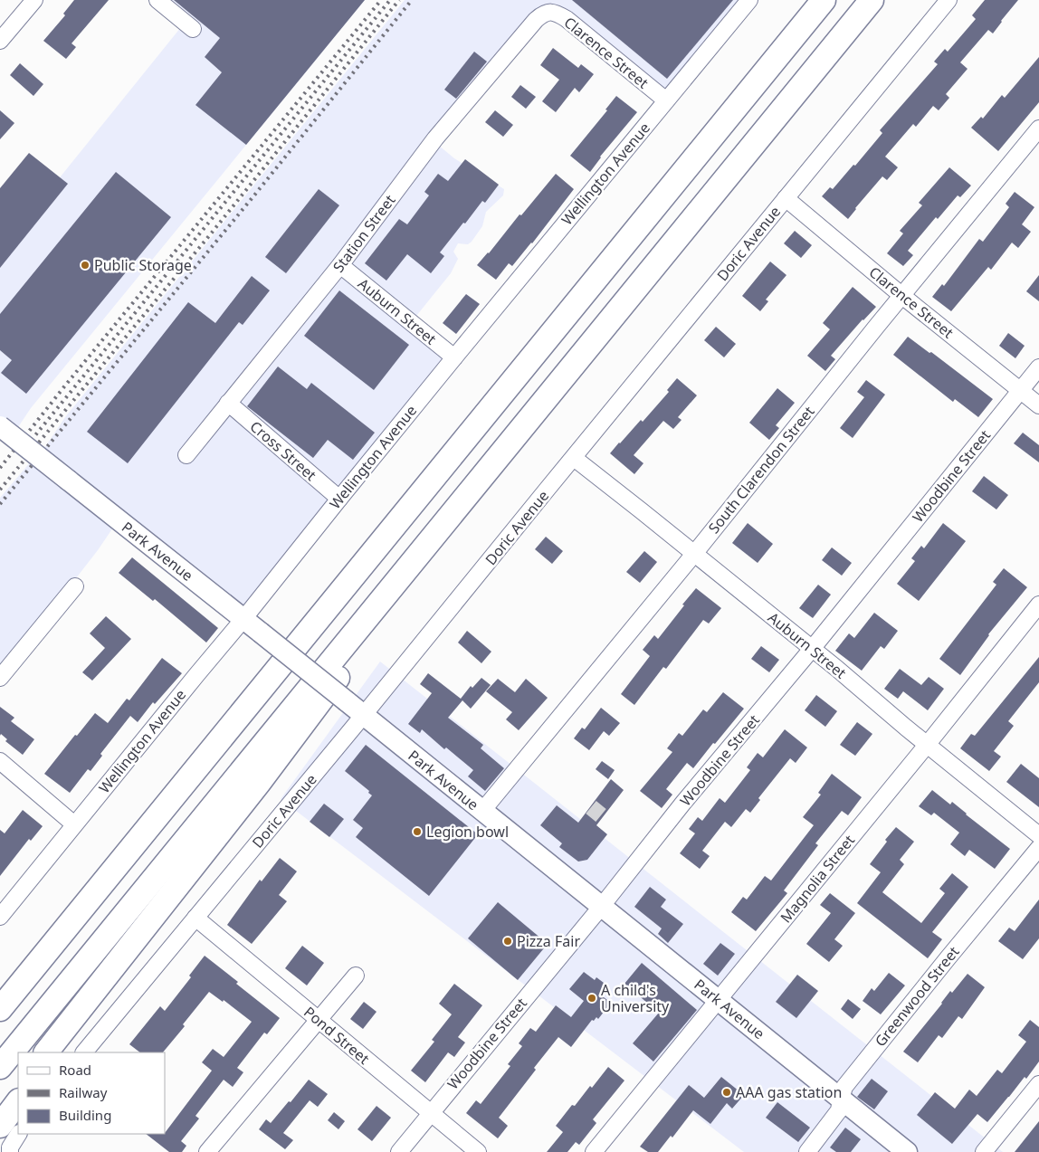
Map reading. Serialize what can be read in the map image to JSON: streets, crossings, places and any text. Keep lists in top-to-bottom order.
{
  "streets": {
    "main road": ["Park Avenue"],
    "street": [
      "Clarence Street",
      "Wellington Avenue",
      "Station Street",
      "Doric Avenue",
      "Auburn Street",
      "Cross Street",
      "South Clarendon Street",
      "Woodbine Street",
      "Magnolia Street",
      "Greenwood Street",
      "Pond Street"
    ]
  },
  "crossings": [
    ["Clarence Street", "Wellington Avenue"],
    ["Clarence Street", "Station Street"],
    ["Clarence Street", "Doric Avenue"],
    ["Clarence Street", "South Clarendon Street"],
    ["Clarence Street", "Woodbine Street"],
    ["Wellington Avenue", "Auburn Street"],
    ["Wellington Avenue", "Cross Street"],
    ["Wellington Avenue", "Park Avenue"],
    ["Station Street", "Auburn Street"],
    ["Station Street", "Cross Street"],
    ["Doric Avenue", "Auburn Street"],
    ["Doric Avenue", "Park Avenue"],
    ["Doric Avenue", "Pond Street"],
    ["Auburn Street", "South Clarendon Street"],
    ["Auburn Street", "Woodbine Street"],
    ["Auburn Street", "Magnolia Street"],
    ["South Clarendon Street", "Park Avenue"],
    ["Woodbine Street", "Park Avenue"],
    ["Woodbine Street", "Pond Street"],
    ["Park Avenue", "Magnolia Street"],
    ["Park Avenue", "Greenwood Street"]
  ],
  "places": [
    "Public Storage",
    "Legion bowl",
    "Pizza Fair",
    "A child's University",
    "AAA gas station"
  ],
  "legend": ["Road", "Railway", "Building"]
}
